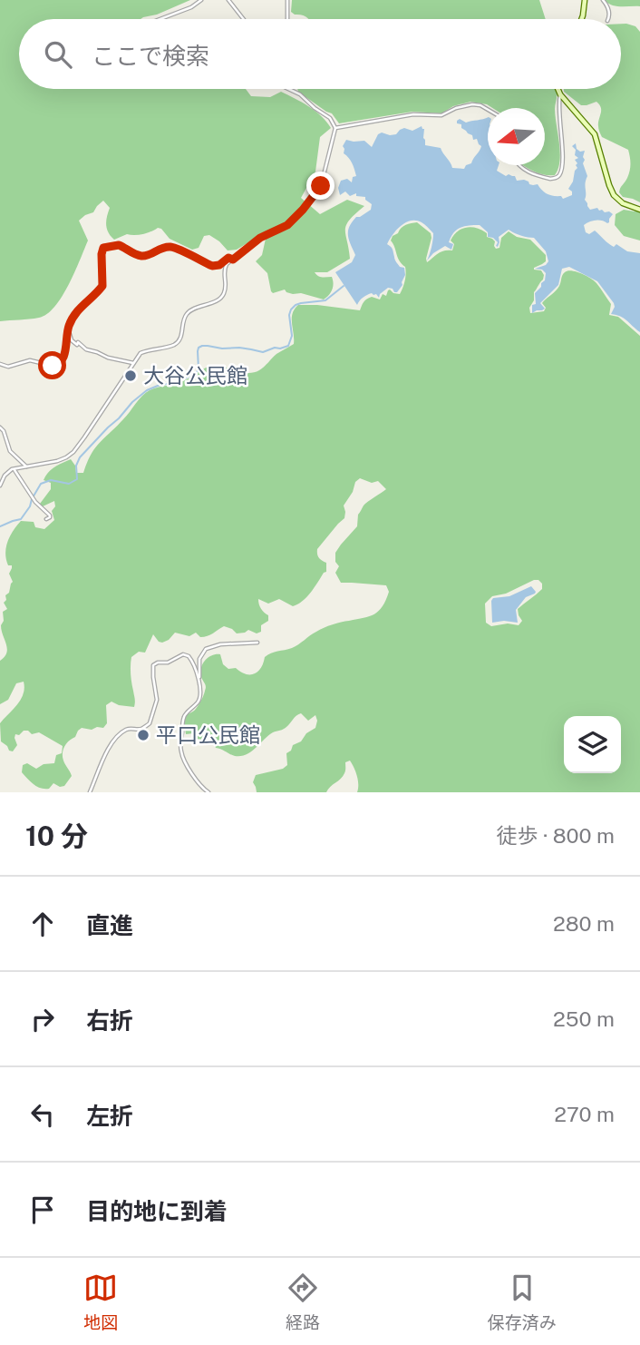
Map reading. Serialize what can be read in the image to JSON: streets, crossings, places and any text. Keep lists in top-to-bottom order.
{
  "places": ["大谷公民館", "平口公民館"],
  "north": "left",
  "page": {
    "search": "ここで検索",
    "heading": ["10 分", "徒歩 · 800 m"],
    "list": [
      ["直進", "280 m"],
      ["右折", "250 m"],
      ["左折", "270 m"],
      "目的地に到着"
    ],
    "nav": ["地図", "経路", "保存済み"]
  }
}
